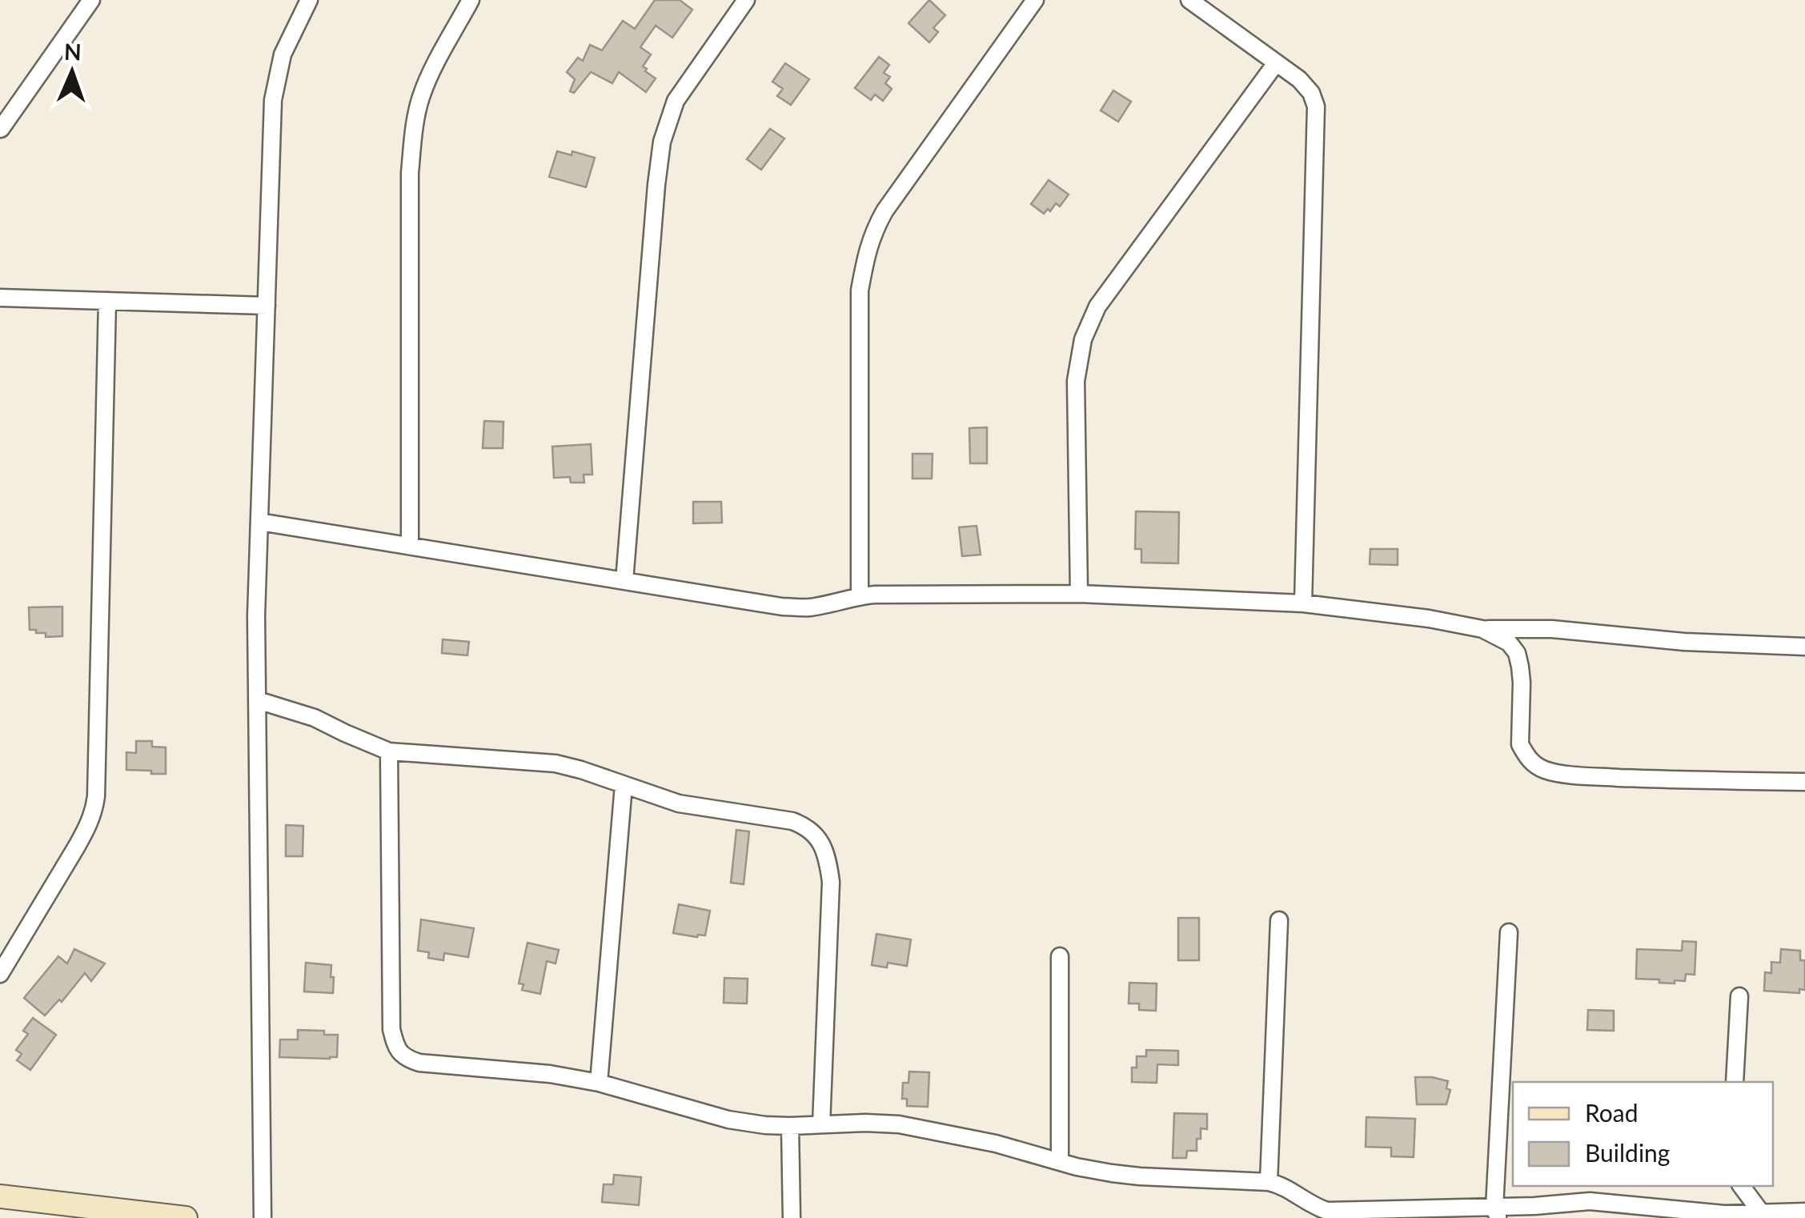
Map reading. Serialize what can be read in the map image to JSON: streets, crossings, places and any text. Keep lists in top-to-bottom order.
{
  "legend": ["Road", "Building"],
  "north": "top"
}
